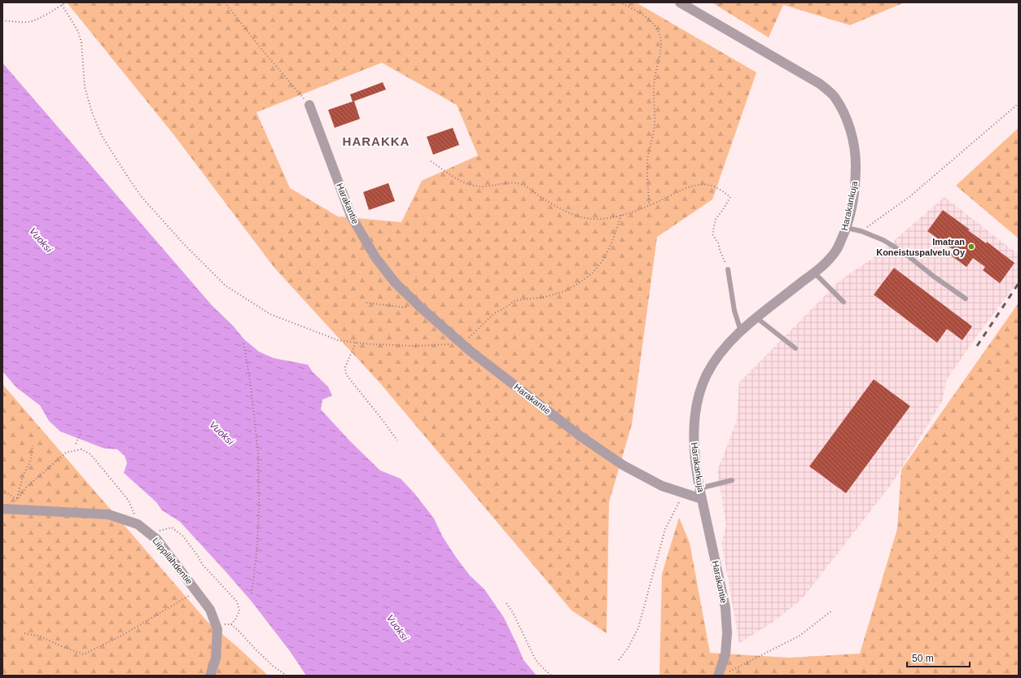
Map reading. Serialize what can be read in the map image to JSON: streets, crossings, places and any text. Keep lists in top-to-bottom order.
{
  "streets": {
    "street": ["Harakantie", "Harakankuja", "Liippilahdentie"]
  },
  "crossings": [
    ["Harakantie", "Harakankuja"]
  ],
  "districts": ["HARAKKA"],
  "water": ["Vuoksi"],
  "places": ["Imatran Koneistuspalvelu Oy"],
  "scale_bar": "50 m"
}
